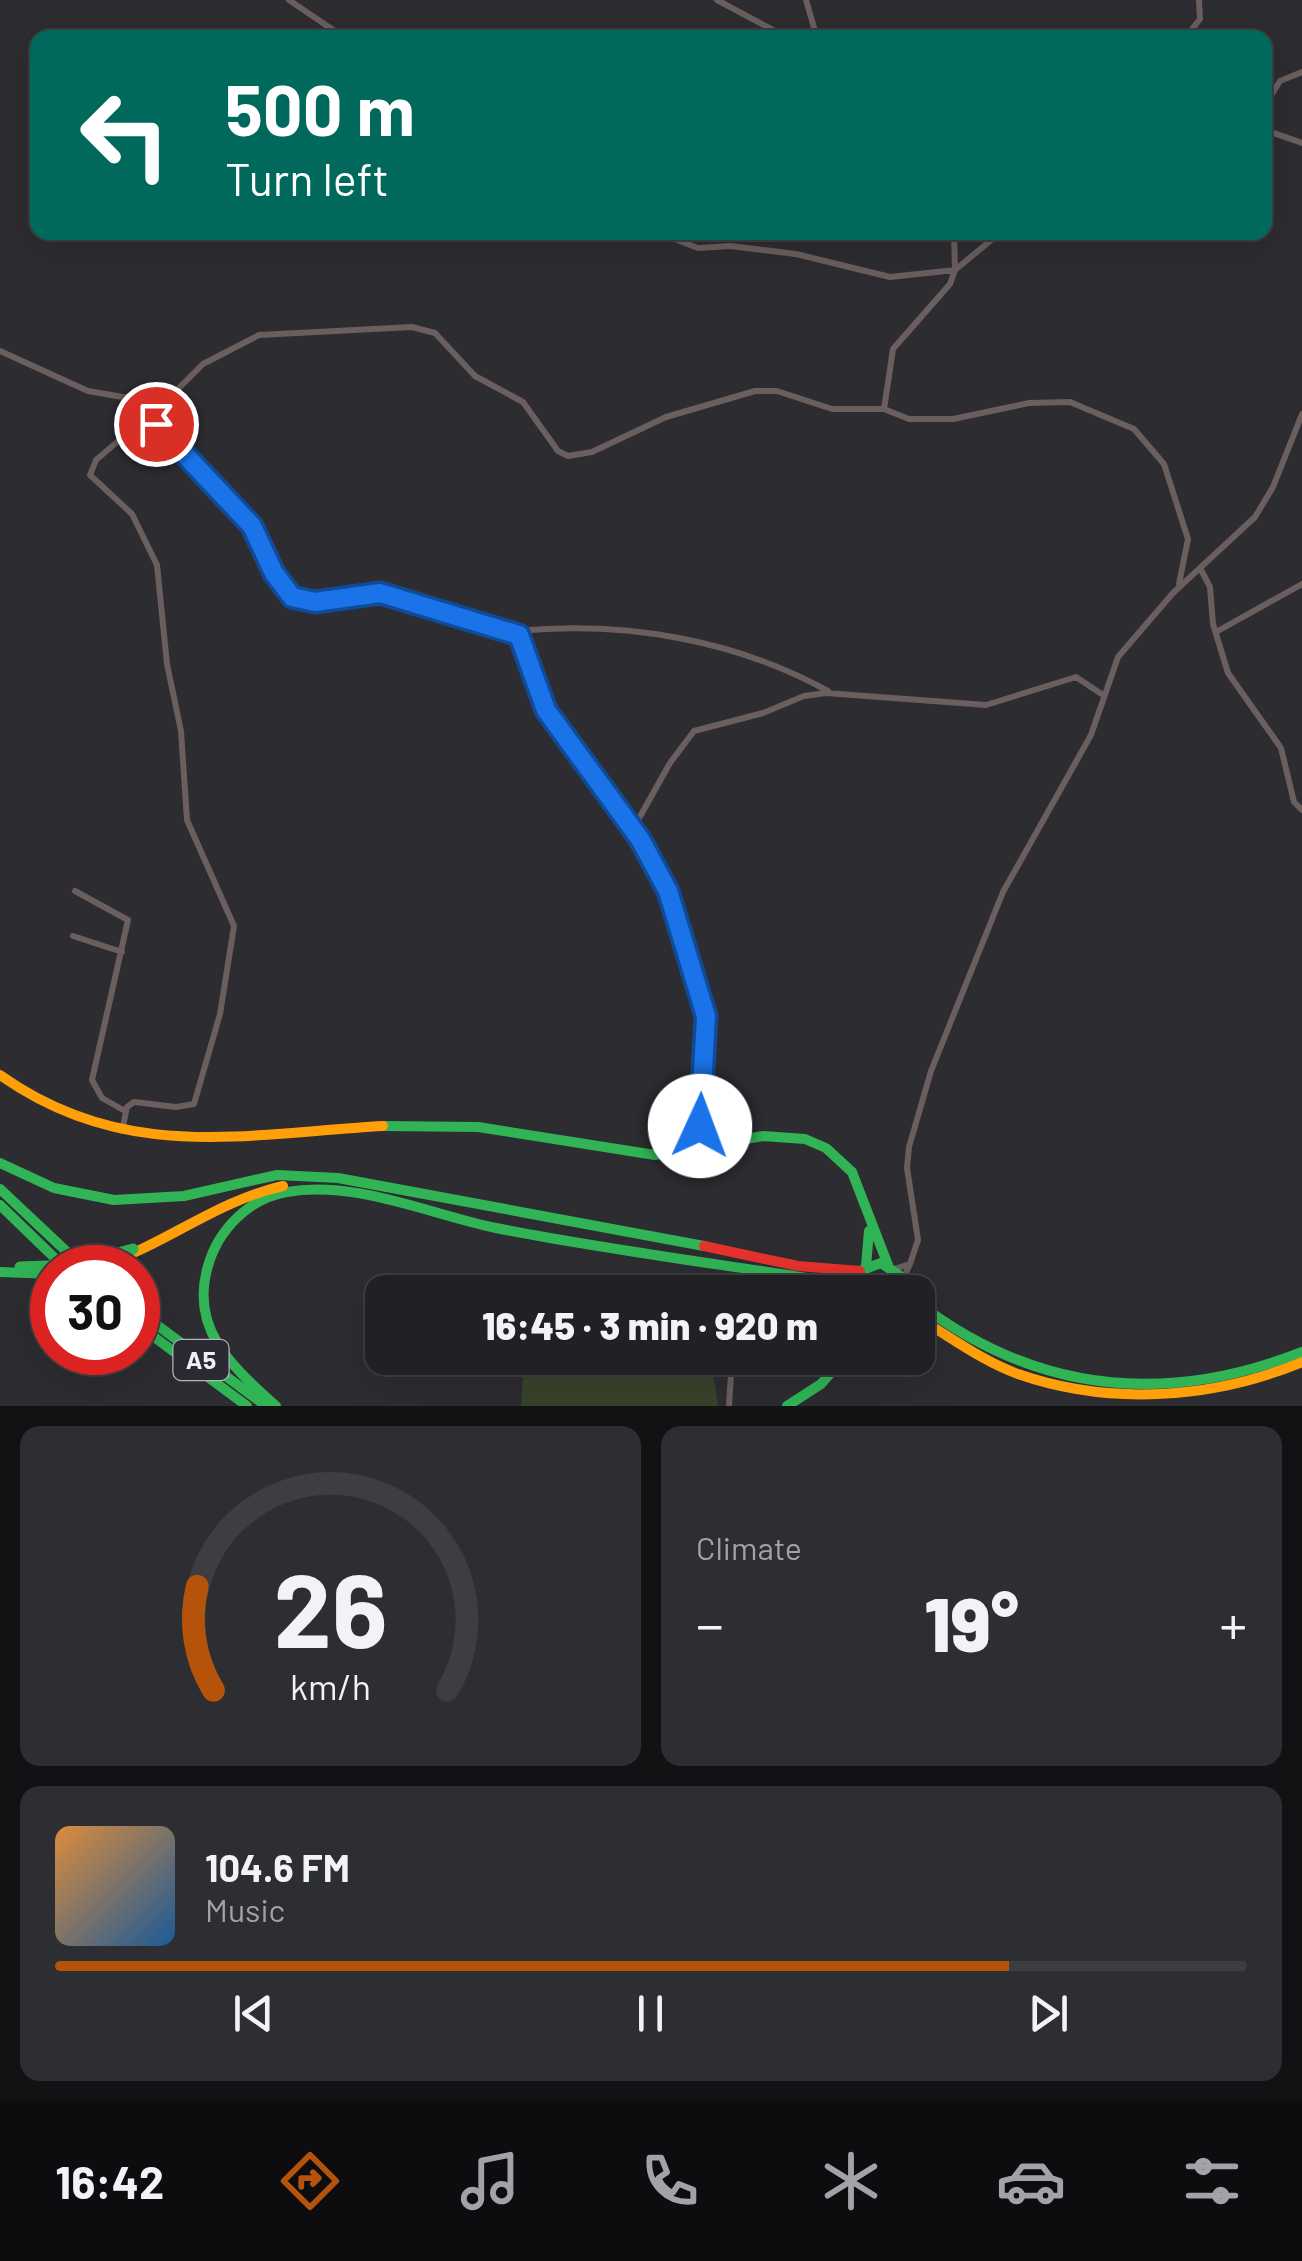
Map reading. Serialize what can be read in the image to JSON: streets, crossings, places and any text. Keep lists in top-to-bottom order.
{
  "streets": {
    "main road": ["A5"]
  },
  "page": {
    "turn": ["500 m", "Turn left"],
    "limit": "30",
    "trip": "16:45 · 3 min · 920 m",
    "tile": "Climate",
    "heat": ["−", "19°", "+"],
    "song": ["104.6 FM", "Music"],
    "tabs": "16:42",
    "gauge": ["26", "km/h"]
  }
}
